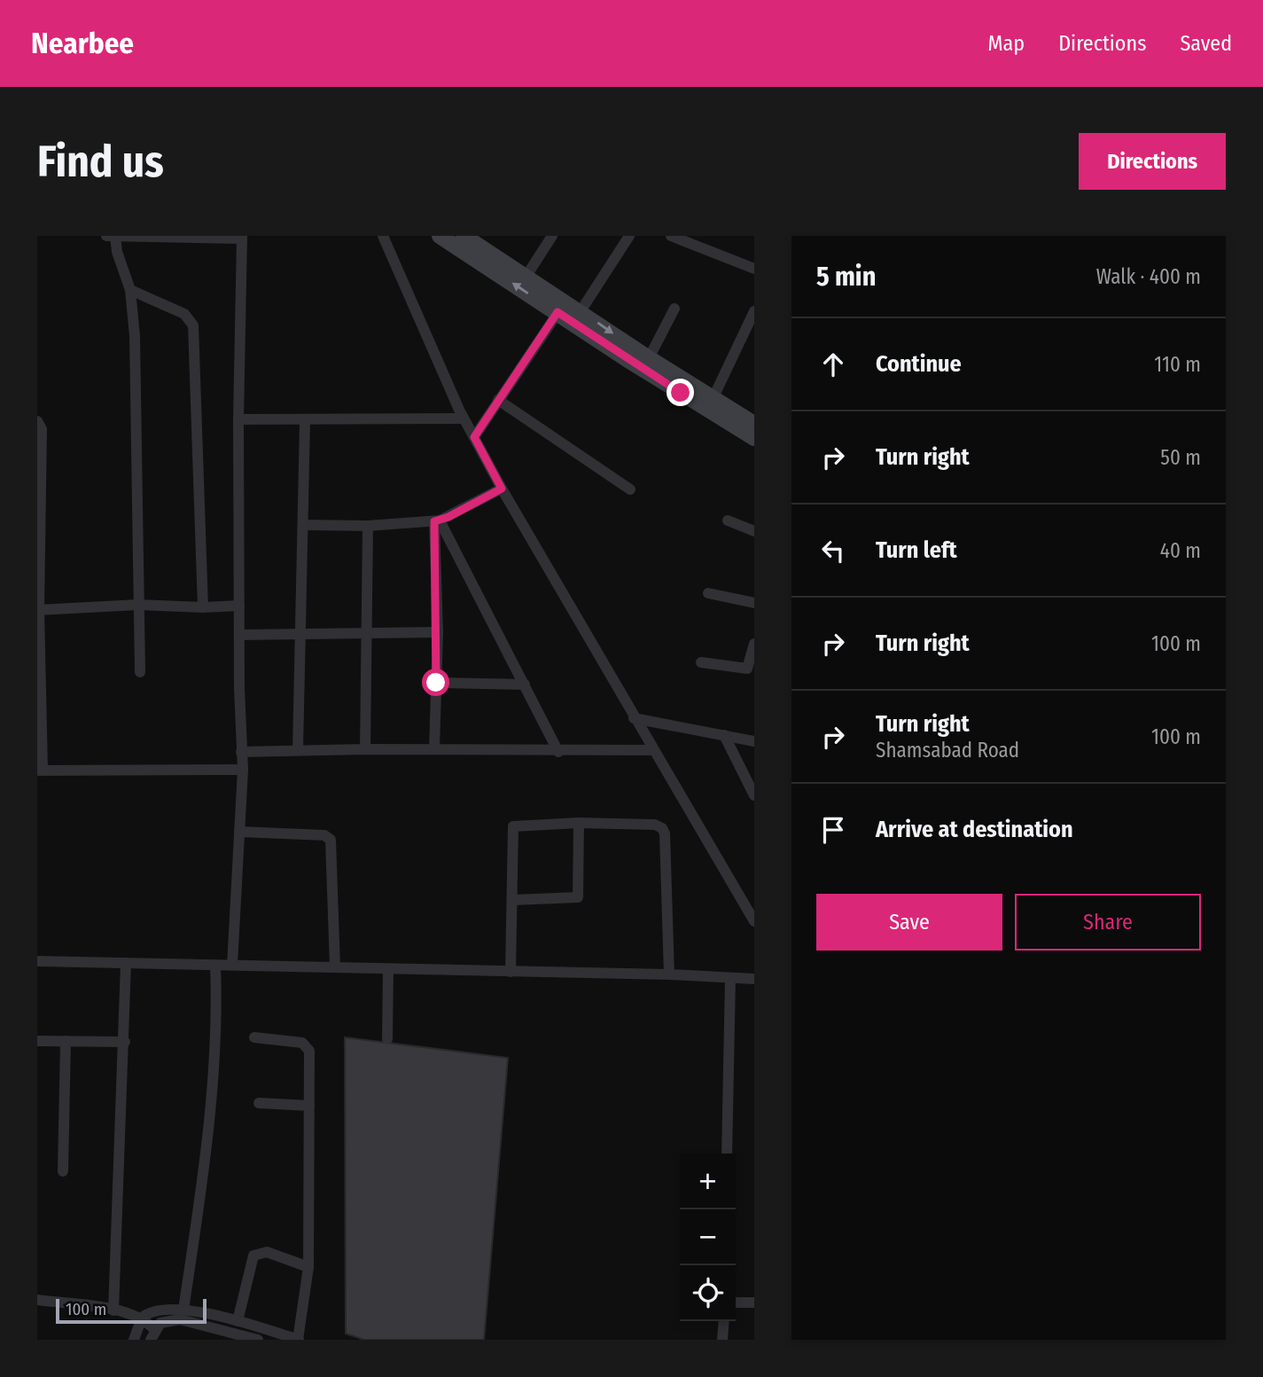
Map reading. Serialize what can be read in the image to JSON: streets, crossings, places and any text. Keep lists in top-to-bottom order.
{
  "scale_bar": "100 m",
  "page": {
    "header": "Nearbee",
    "nav": ["Map", "Directions", "Saved"],
    "buttons": [
      "Directions",
      ["Save", "Share"]
    ],
    "title": "Find us",
    "heading": ["5 min", "Walk · 400 m"],
    "list": [
      ["Continue", "110 m"],
      ["Turn right", "50 m"],
      ["Turn left", "40 m"],
      ["Turn right", "100 m"],
      ["Turn right", "Shamsabad Road", "100 m"],
      "Arrive at destination"
    ],
    "map_buttons": ["+", "−"],
    "scale": "100 m"
  }
}
